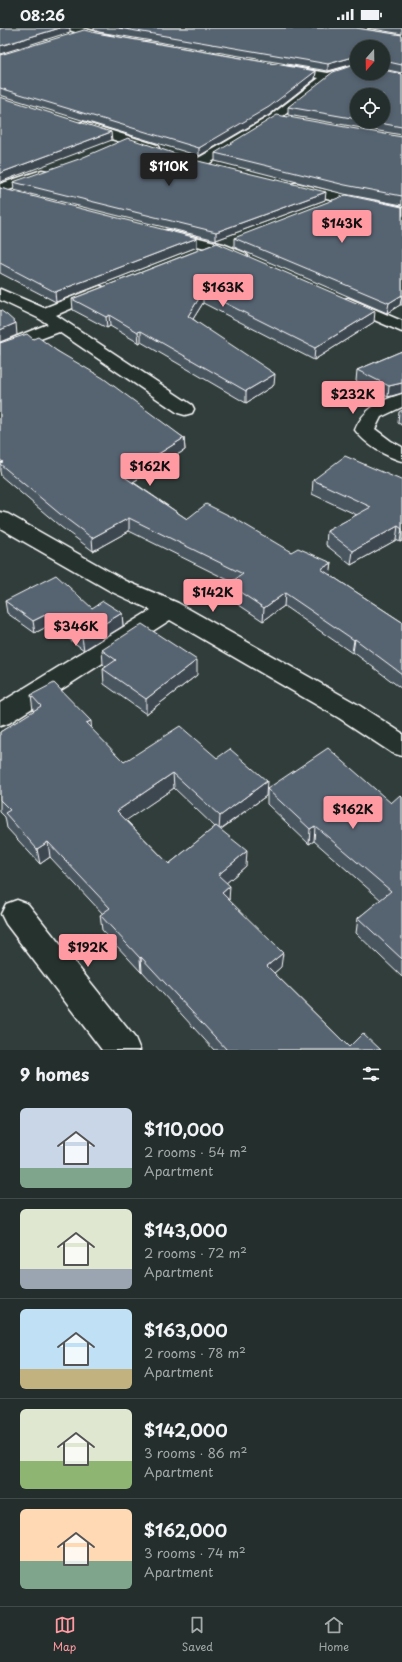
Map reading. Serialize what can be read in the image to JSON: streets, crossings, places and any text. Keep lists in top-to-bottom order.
{
  "north": "bottom",
  "page": {
    "status": "08:26",
    "price": [
      "$110K",
      "$143K",
      "$163K",
      "$232K",
      "$162K",
      "$142K",
      "$346K",
      "$162K",
      "$192K"
    ],
    "heading": "9 homes",
    "list": [
      {
        "name": "$110,000",
        "note": "2 rooms · 54 m² · Apartment"
      },
      {
        "name": "$143,000",
        "note": "2 rooms · 72 m² · Apartment"
      },
      {
        "name": "$163,000",
        "note": "2 rooms · 78 m² · Apartment"
      },
      {
        "name": "$142,000",
        "note": "3 rooms · 86 m² · Apartment"
      },
      {
        "name": "$162,000",
        "note": "3 rooms · 74 m² · Apartment"
      }
    ],
    "tabs": ["Map", "Saved", "Home"]
  }
}
